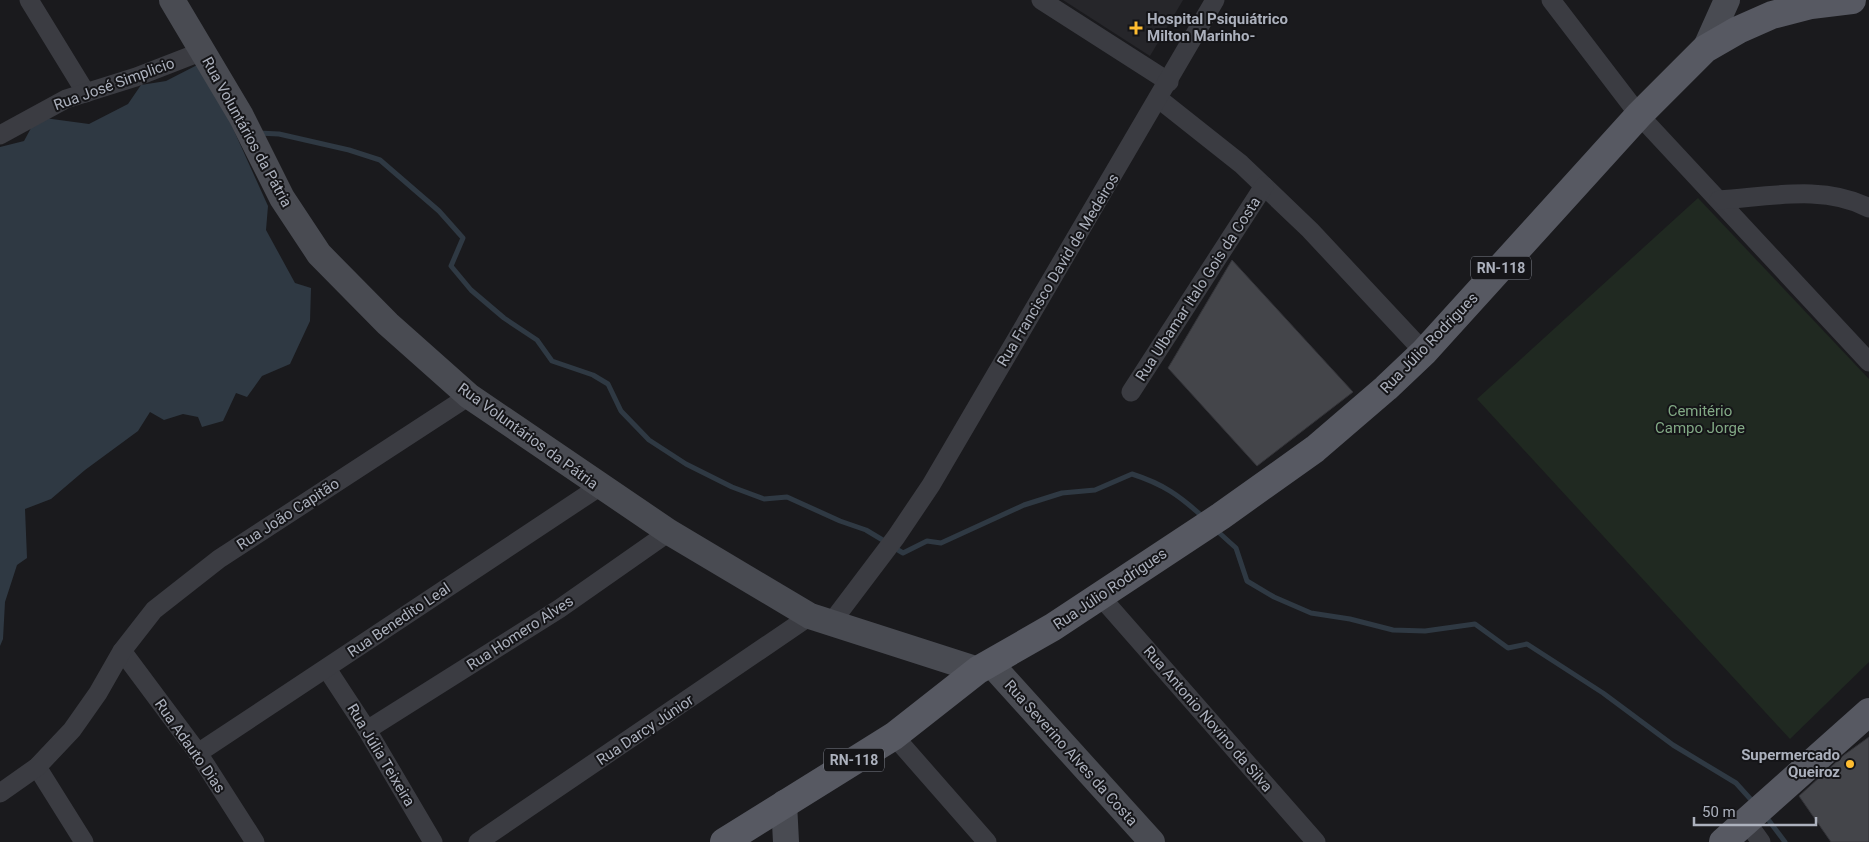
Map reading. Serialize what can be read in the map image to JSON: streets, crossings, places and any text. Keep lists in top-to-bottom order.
{
  "streets": {
    "main road": ["RN-118", "Rua Júlio Rodrigues"],
    "street": [
      "Rua José Simplicio",
      "Rua Voluntários da Pátria",
      "Rua Francisco David de Medeiros",
      "Rua Ulbamar Italo Gois da Costa",
      "Rua João Capitão",
      "Rua Benedito Leal",
      "Rua Homero Alves",
      "Rua Antonio Novino da Silva",
      "Rua Darcy Júnior",
      "Rua Adauto Dias",
      "Rua Severino Alves da Costa",
      "Rua Júlia Teixeira"
    ]
  },
  "crossings": [
    ["Rua José Simplicio", "Rua Voluntários da Pátria"],
    ["Rua Voluntários da Pátria", "RN-118"],
    ["Rua Voluntários da Pátria", "Rua Francisco David de Medeiros"],
    ["Rua Voluntários da Pátria", "Rua Júlio Rodrigues"],
    ["Rua Voluntários da Pátria", "Rua João Capitão"],
    ["Rua Voluntários da Pátria", "Rua Benedito Leal"],
    ["Rua Voluntários da Pátria", "Rua Homero Alves"],
    ["Rua Voluntários da Pátria", "Rua Darcy Júnior"],
    ["Rua Voluntários da Pátria", "Rua Severino Alves da Costa"],
    ["RN-118", "Rua Júlio Rodrigues"],
    ["RN-118", "Rua Severino Alves da Costa"],
    ["Rua Francisco David de Medeiros", "Rua Darcy Júnior"],
    ["Rua Júlio Rodrigues", "Rua Antonio Novino da Silva"],
    ["Rua Júlio Rodrigues", "Rua Severino Alves da Costa"],
    ["Rua João Capitão", "Rua Adauto Dias"],
    ["Rua Benedito Leal", "Rua Adauto Dias"],
    ["Rua Benedito Leal", "Rua Júlia Teixeira"],
    ["Rua Homero Alves", "Rua Júlia Teixeira"]
  ],
  "parks": ["Cemitério Campo Jorge"],
  "places": {
    "health": ["Hospital Psiquiátrico Milton Marinho-"],
    "other": ["Supermercado Queiroz"]
  },
  "scale_bar": "50 m"
}
